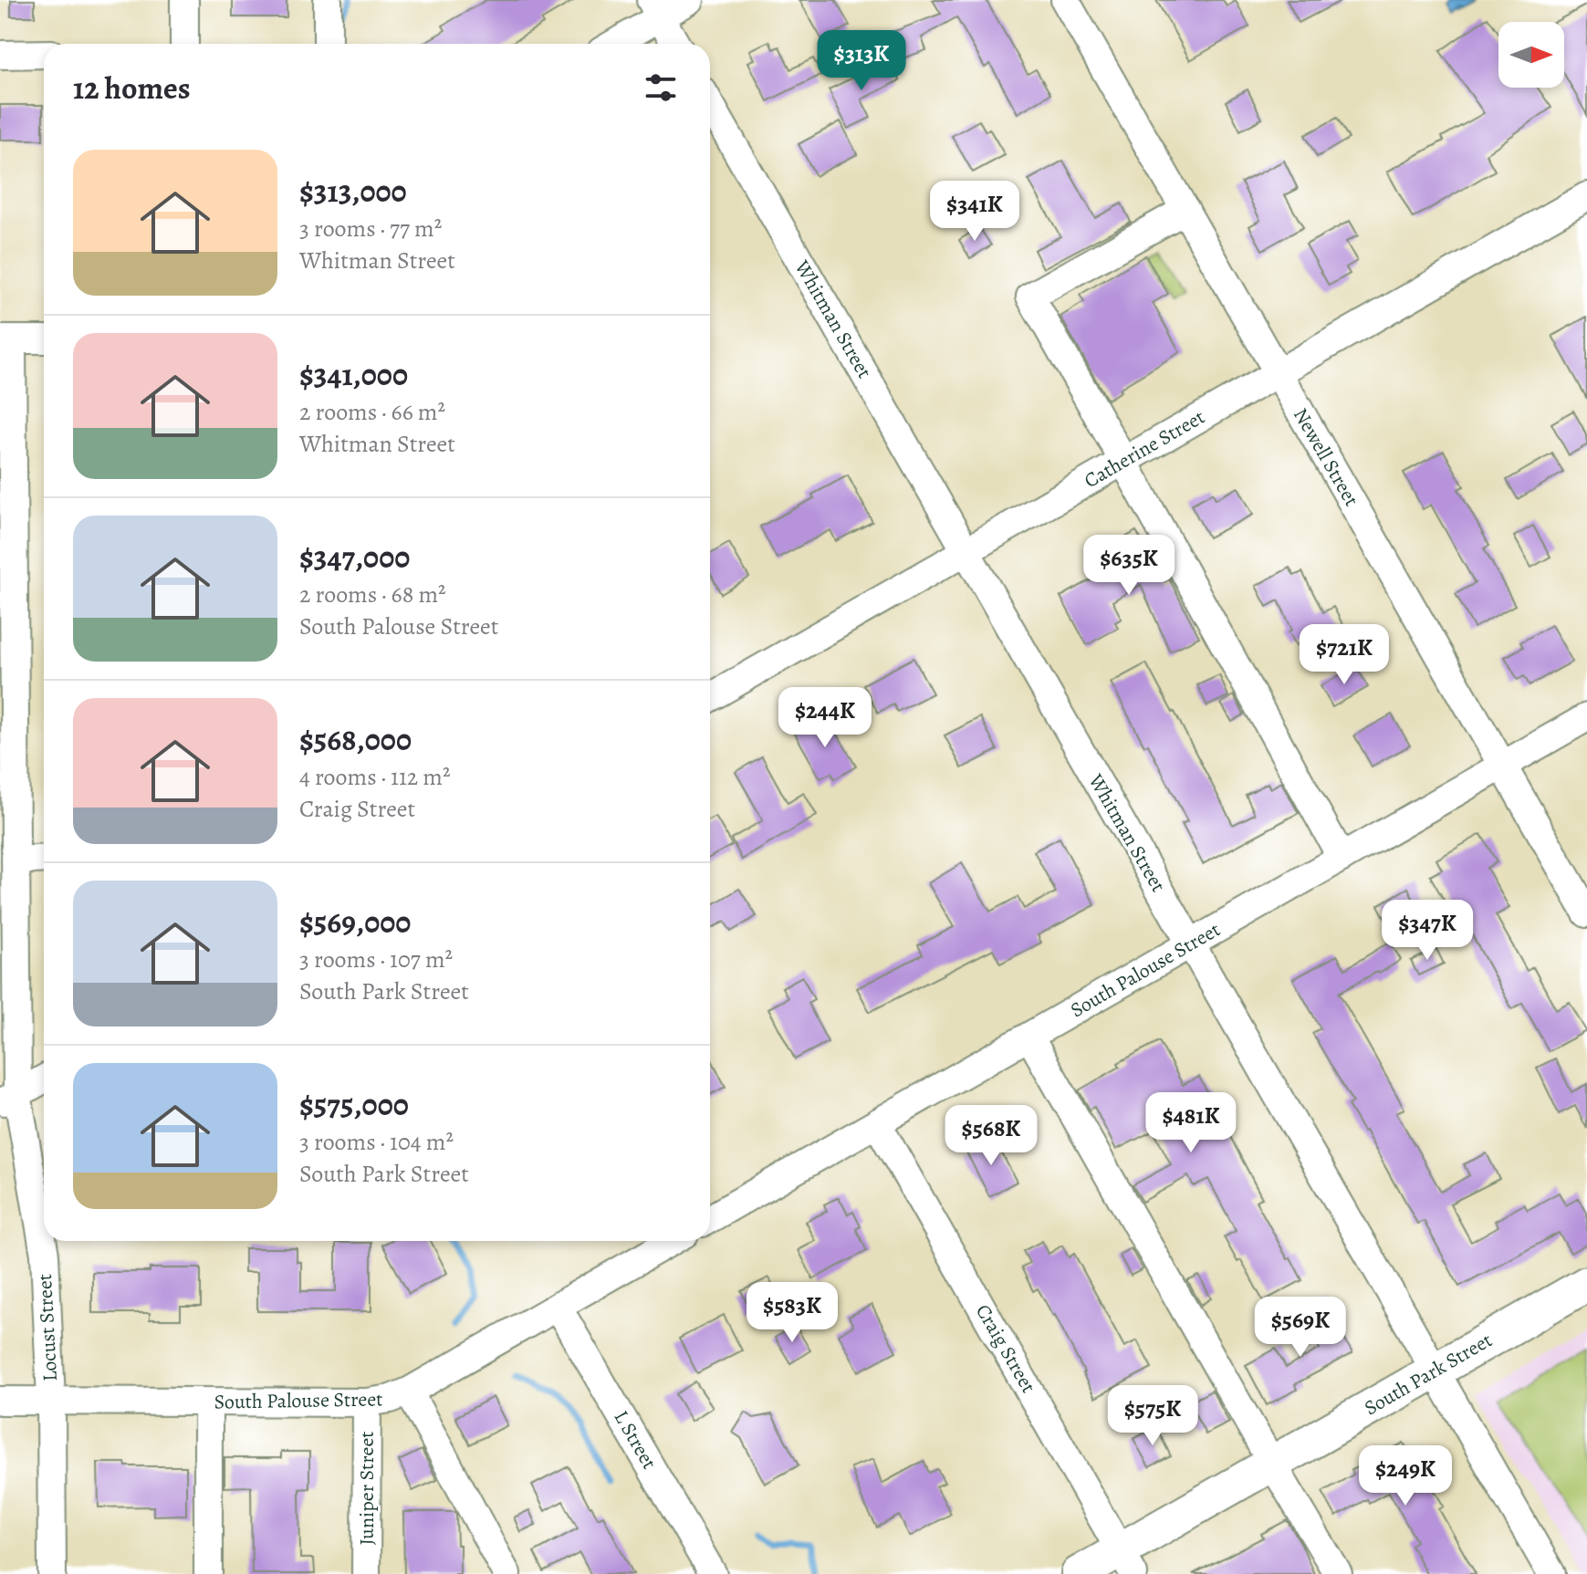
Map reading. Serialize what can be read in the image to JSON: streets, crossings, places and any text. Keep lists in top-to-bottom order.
{
  "streets": {
    "main road": ["South Park Street"],
    "street": [
      "Whitman Street",
      "Catherine Street",
      "Newell Street",
      "South Palouse Street",
      "Locust Street",
      "Craig Street",
      "L Street",
      "Juniper Street"
    ]
  },
  "crossings": [
    ["Whitman Street", "Catherine Street"],
    ["Whitman Street", "South Palouse Street"],
    ["Whitman Street", "South Park Street"],
    ["Catherine Street", "Newell Street"],
    ["Newell Street", "South Palouse Street"],
    ["South Palouse Street", "Locust Street"],
    ["South Palouse Street", "Craig Street"],
    ["South Palouse Street", "L Street"],
    ["South Palouse Street", "Juniper Street"],
    ["Craig Street", "South Park Street"]
  ],
  "north": "right",
  "page": {
    "price": [
      "$313K",
      "$341K",
      "$635K",
      "$721K",
      "$244K",
      "$347K",
      "$481K",
      "$568K",
      "$583K",
      "$569K",
      "$575K",
      "$249K"
    ],
    "heading": "12 homes",
    "list": [
      {
        "name": "$313,000",
        "note": "3 rooms · 77 m² · Whitman Street"
      },
      {
        "name": "$341,000",
        "note": "2 rooms · 66 m² · Whitman Street"
      },
      {
        "name": "$347,000",
        "note": "2 rooms · 68 m² · South Palouse Street"
      },
      {
        "name": "$568,000",
        "note": "4 rooms · 112 m² · Craig Street"
      },
      {
        "name": "$569,000",
        "note": "3 rooms · 107 m² · South Park Street"
      },
      {
        "name": "$575,000",
        "note": "3 rooms · 104 m² · South Park Street"
      }
    ]
  }
}
